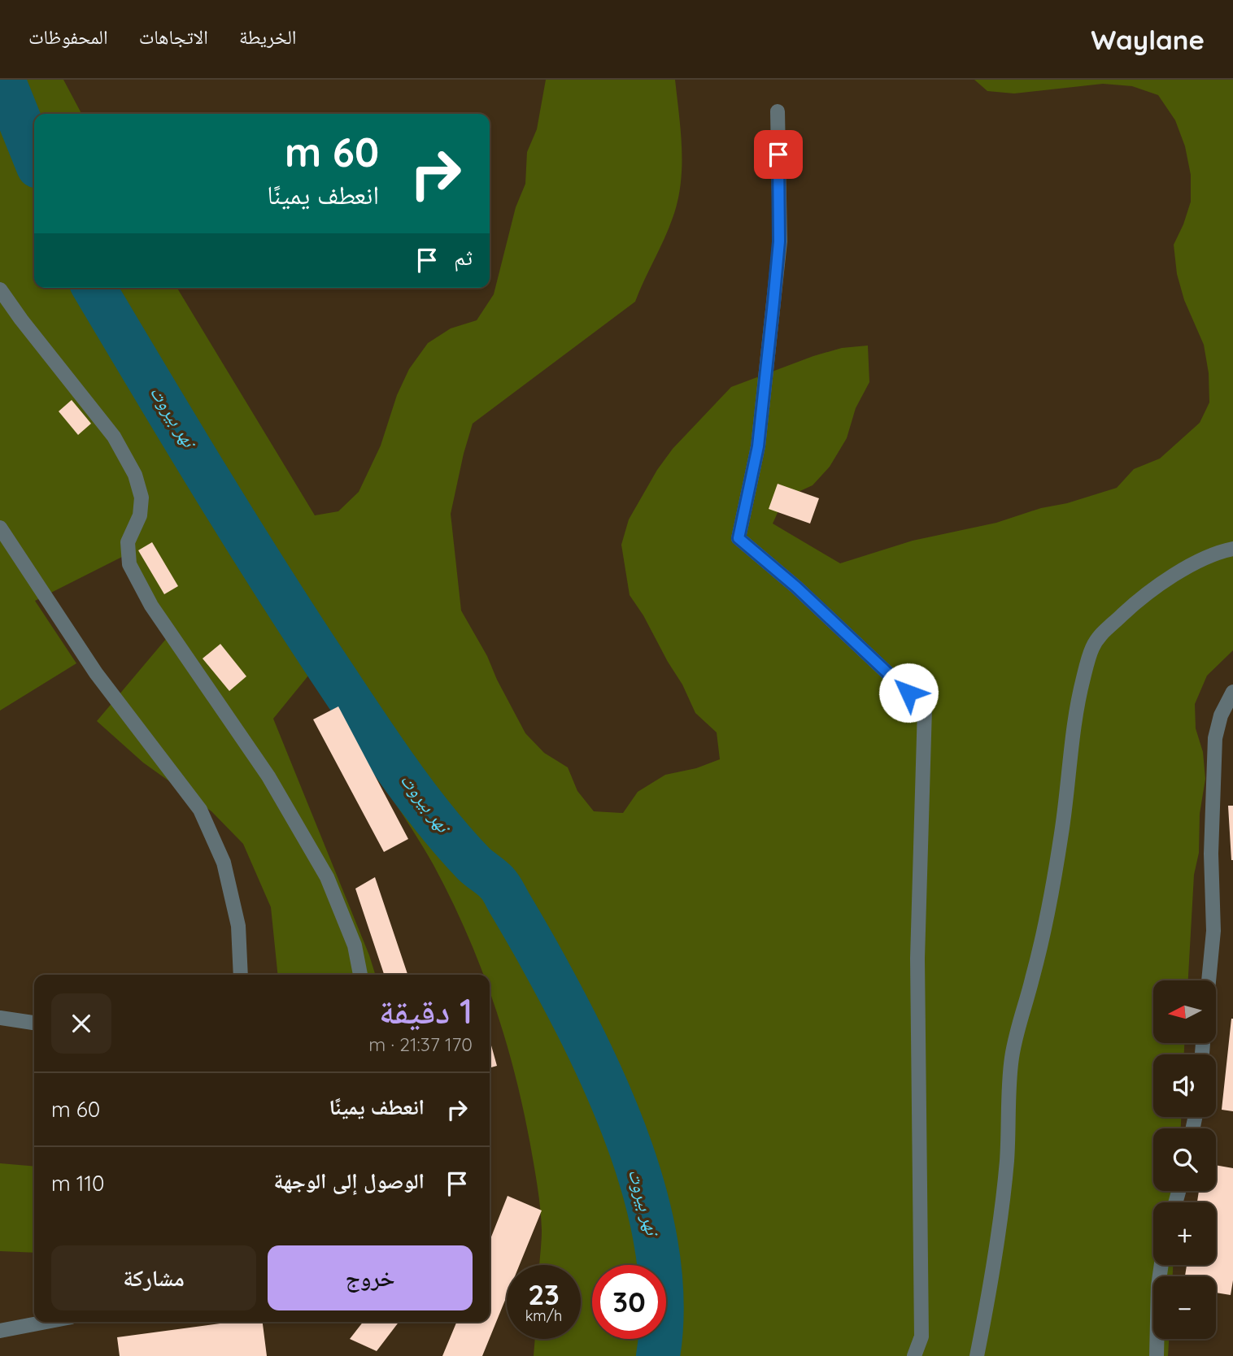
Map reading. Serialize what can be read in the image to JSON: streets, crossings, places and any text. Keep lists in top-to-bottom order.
{
  "water": ["نهر بيروت"],
  "north": "left",
  "page": {
    "header": "Waylane",
    "nav": ["الخريطة", "الاتجاهات", "المحفوظات"],
    "turn": ["60 m", "انعطف يمينًا"],
    "then": "ثم",
    "heading": ["1 دقيقة", "170 m · 21:37"],
    "map_buttons": ["+", "−"],
    "list": [
      {
        "name": "انعطف يمينًا",
        "value": "60 m"
      },
      {
        "name": "الوصول إلى الوجهة",
        "value": "110 m"
      }
    ],
    "buttons": ["خروج", "مشاركة"],
    "speed": "23 km/h",
    "limit": "30"
  }
}
